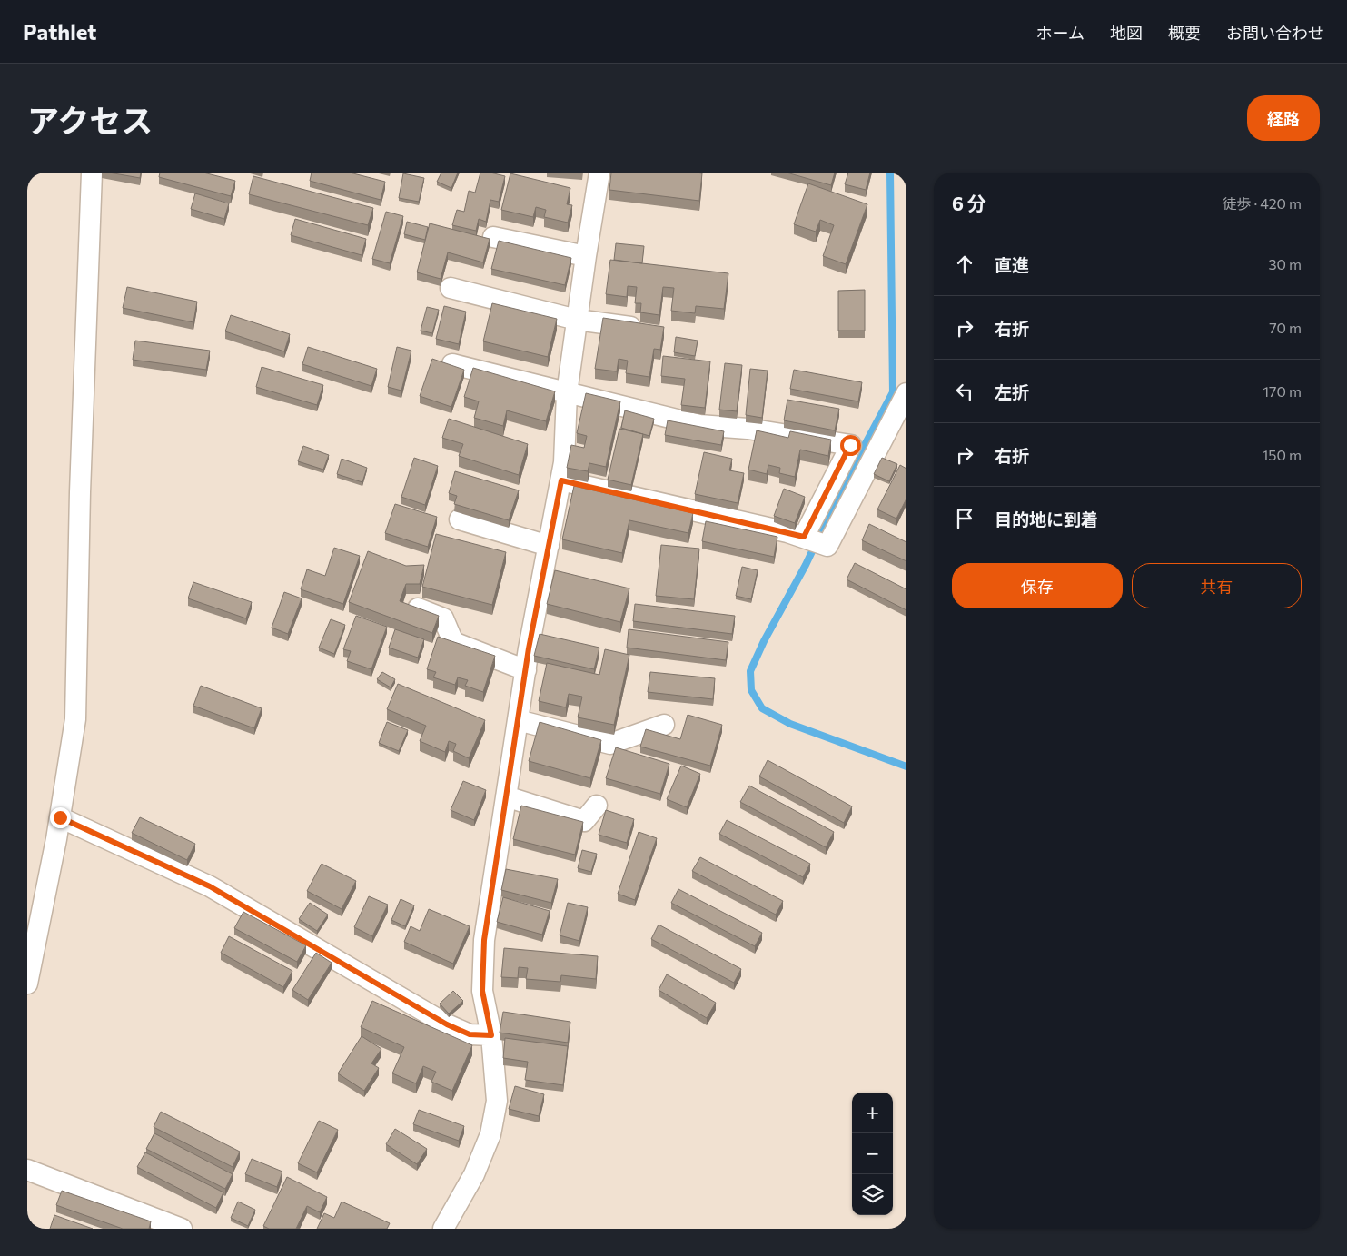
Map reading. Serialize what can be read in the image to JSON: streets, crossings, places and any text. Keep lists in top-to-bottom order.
{
  "page": {
    "header": "Pathlet",
    "nav": [
      "ホーム",
      "地図",
      "概要",
      "お問い合わせ"
    ],
    "title": "アクセス",
    "buttons": [
      "経路",
      ["保存", "共有"]
    ],
    "heading": ["6 分", "徒歩 · 420 m"],
    "list": [
      ["直進", "30 m"],
      ["右折", "70 m"],
      ["左折", "170 m"],
      ["右折", "150 m"],
      "目的地に到着"
    ],
    "map_buttons": ["+", "−"]
  }
}
